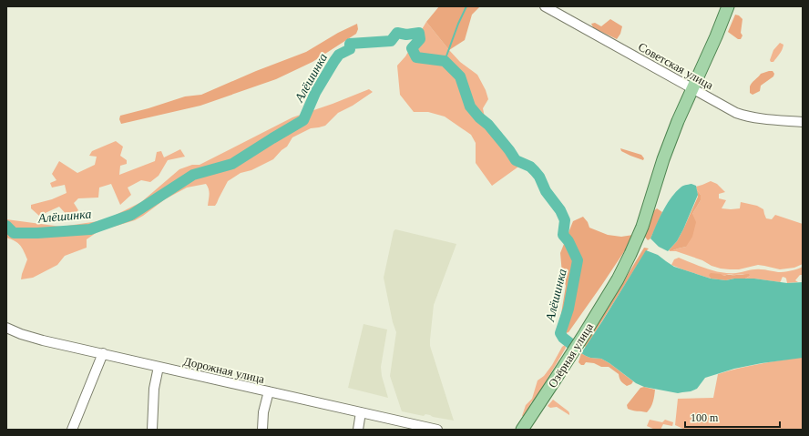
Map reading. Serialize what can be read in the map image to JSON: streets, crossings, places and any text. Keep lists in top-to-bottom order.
{
  "streets": {
    "main road": ["Озёрная улица"],
    "street": ["Советская улица", "Дорожная улица"]
  },
  "crossings": [
    ["Советская улица", "Озёрная улица"]
  ],
  "water": ["Алёшинка"],
  "scale_bar": "100 m"
}
